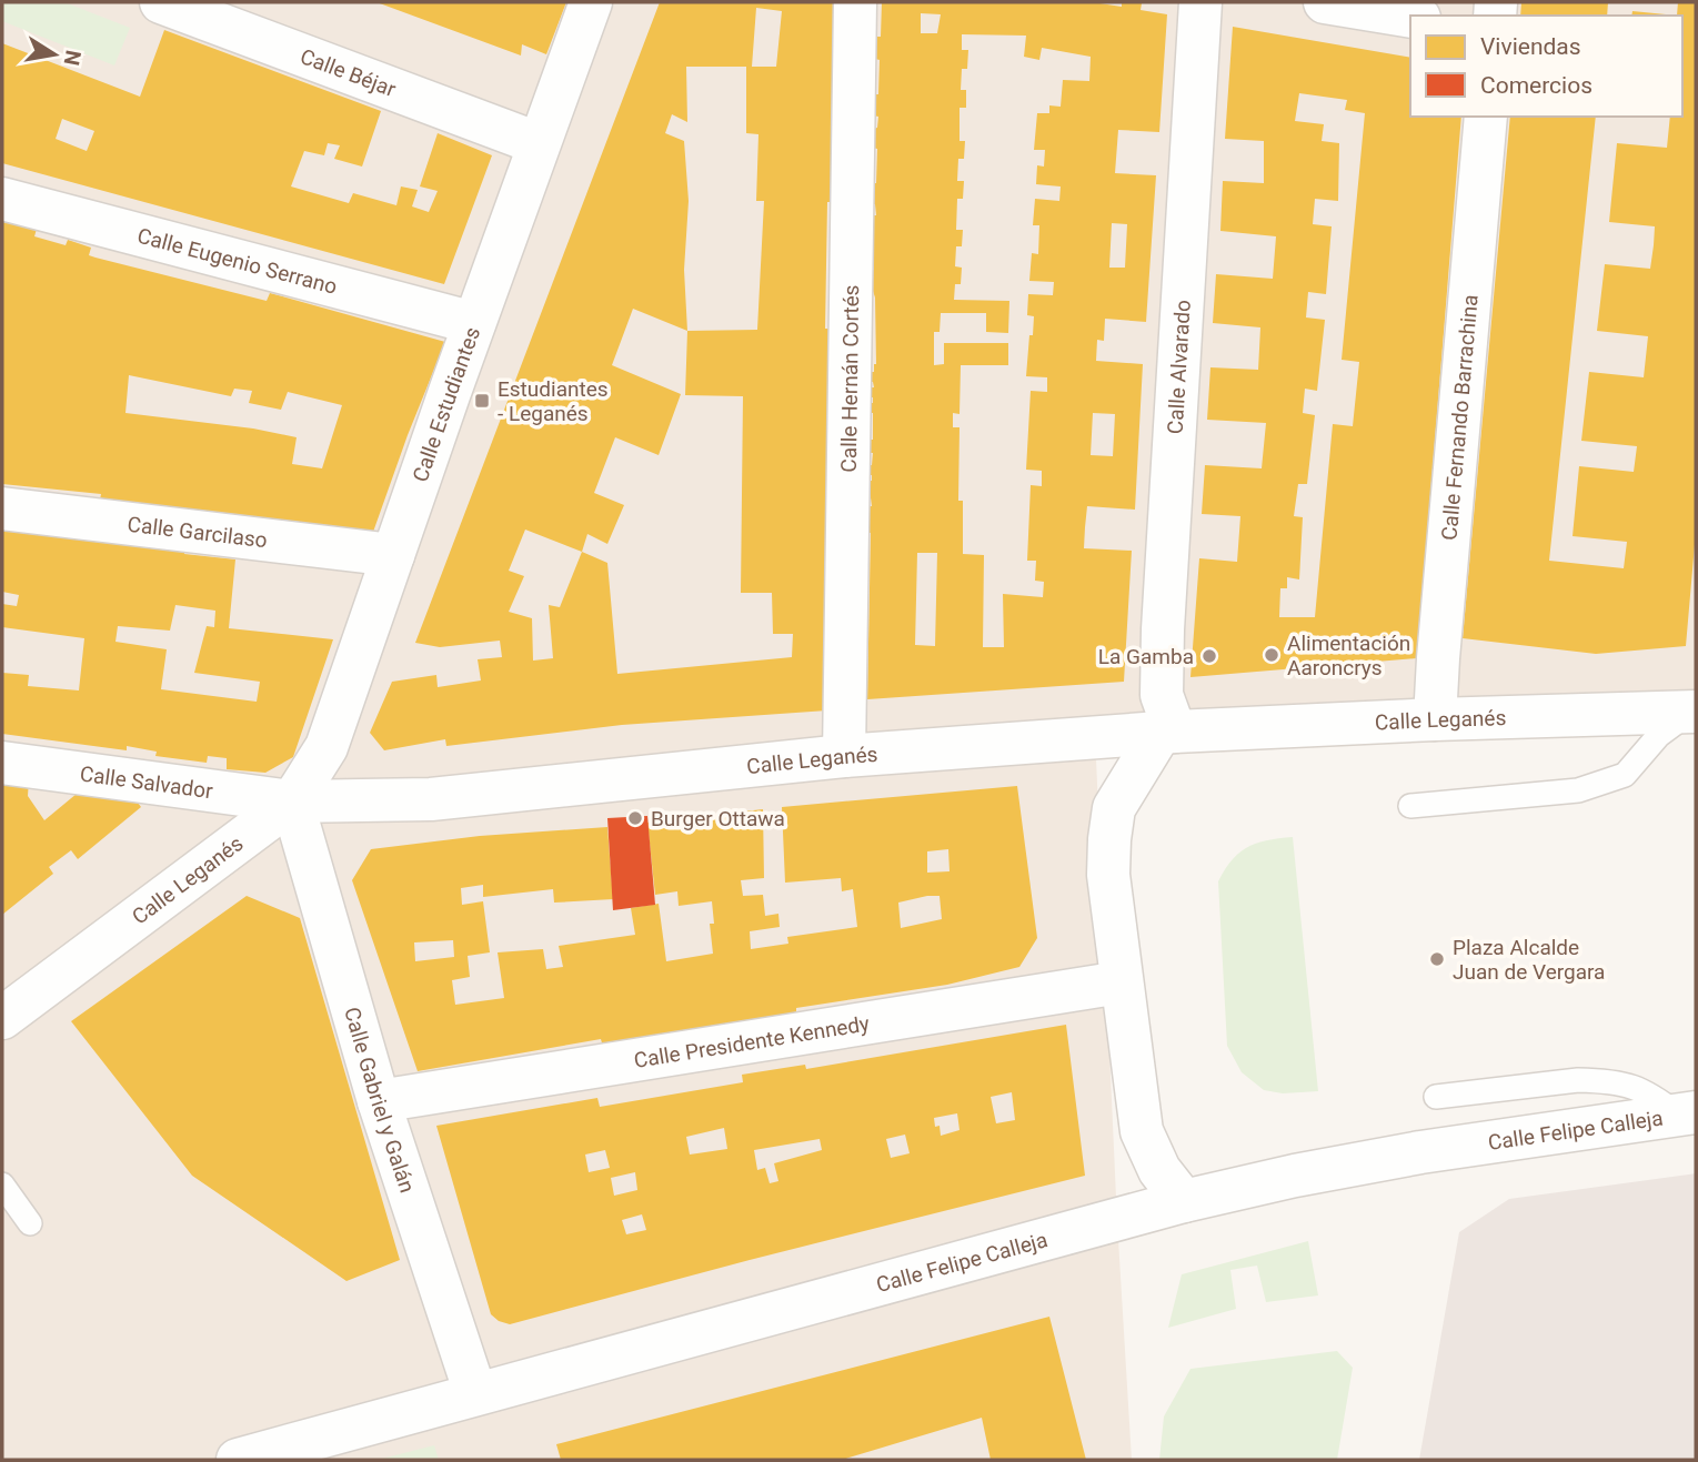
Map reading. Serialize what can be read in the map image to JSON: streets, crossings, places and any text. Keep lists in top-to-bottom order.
{
  "streets": {
    "street": [
      "Calle Béjar",
      "Calle Eugenio Serrano",
      "Calle Alvarado",
      "Calle Hernán Cortés",
      "Calle Estudiantes",
      "Calle Fernando Barrachina",
      "Calle Garcilaso",
      "Calle Leganés",
      "Calle Salvador",
      "Calle Presidente Kennedy",
      "Calle Gabriel y Galán",
      "Calle Felipe Calleja"
    ]
  },
  "crossings": [
    ["Calle Béjar", "Calle Estudiantes"],
    ["Calle Eugenio Serrano", "Calle Estudiantes"],
    ["Calle Alvarado", "Calle Leganés"],
    ["Calle Hernán Cortés", "Calle Leganés"],
    ["Calle Estudiantes", "Calle Garcilaso"],
    ["Calle Estudiantes", "Calle Leganés"],
    ["Calle Estudiantes", "Calle Salvador"],
    ["Calle Estudiantes", "Calle Gabriel y Galán"],
    ["Calle Fernando Barrachina", "Calle Leganés"],
    ["Calle Leganés", "Calle Salvador"],
    ["Calle Leganés", "Calle Gabriel y Galán"],
    ["Calle Salvador", "Calle Gabriel y Galán"],
    ["Calle Presidente Kennedy", "Calle Gabriel y Galán"],
    ["Calle Gabriel y Galán", "Calle Felipe Calleja"]
  ],
  "places": {
    "transit": ["Estudiantes - Leganés"],
    "other": [
      "Alimentación Aaroncrys",
      "La Gamba",
      "Burger Ottawa",
      "Plaza Alcalde Juan de Vergara"
    ]
  },
  "legend": ["Viviendas", "Comercios"],
  "north": "right"
}
